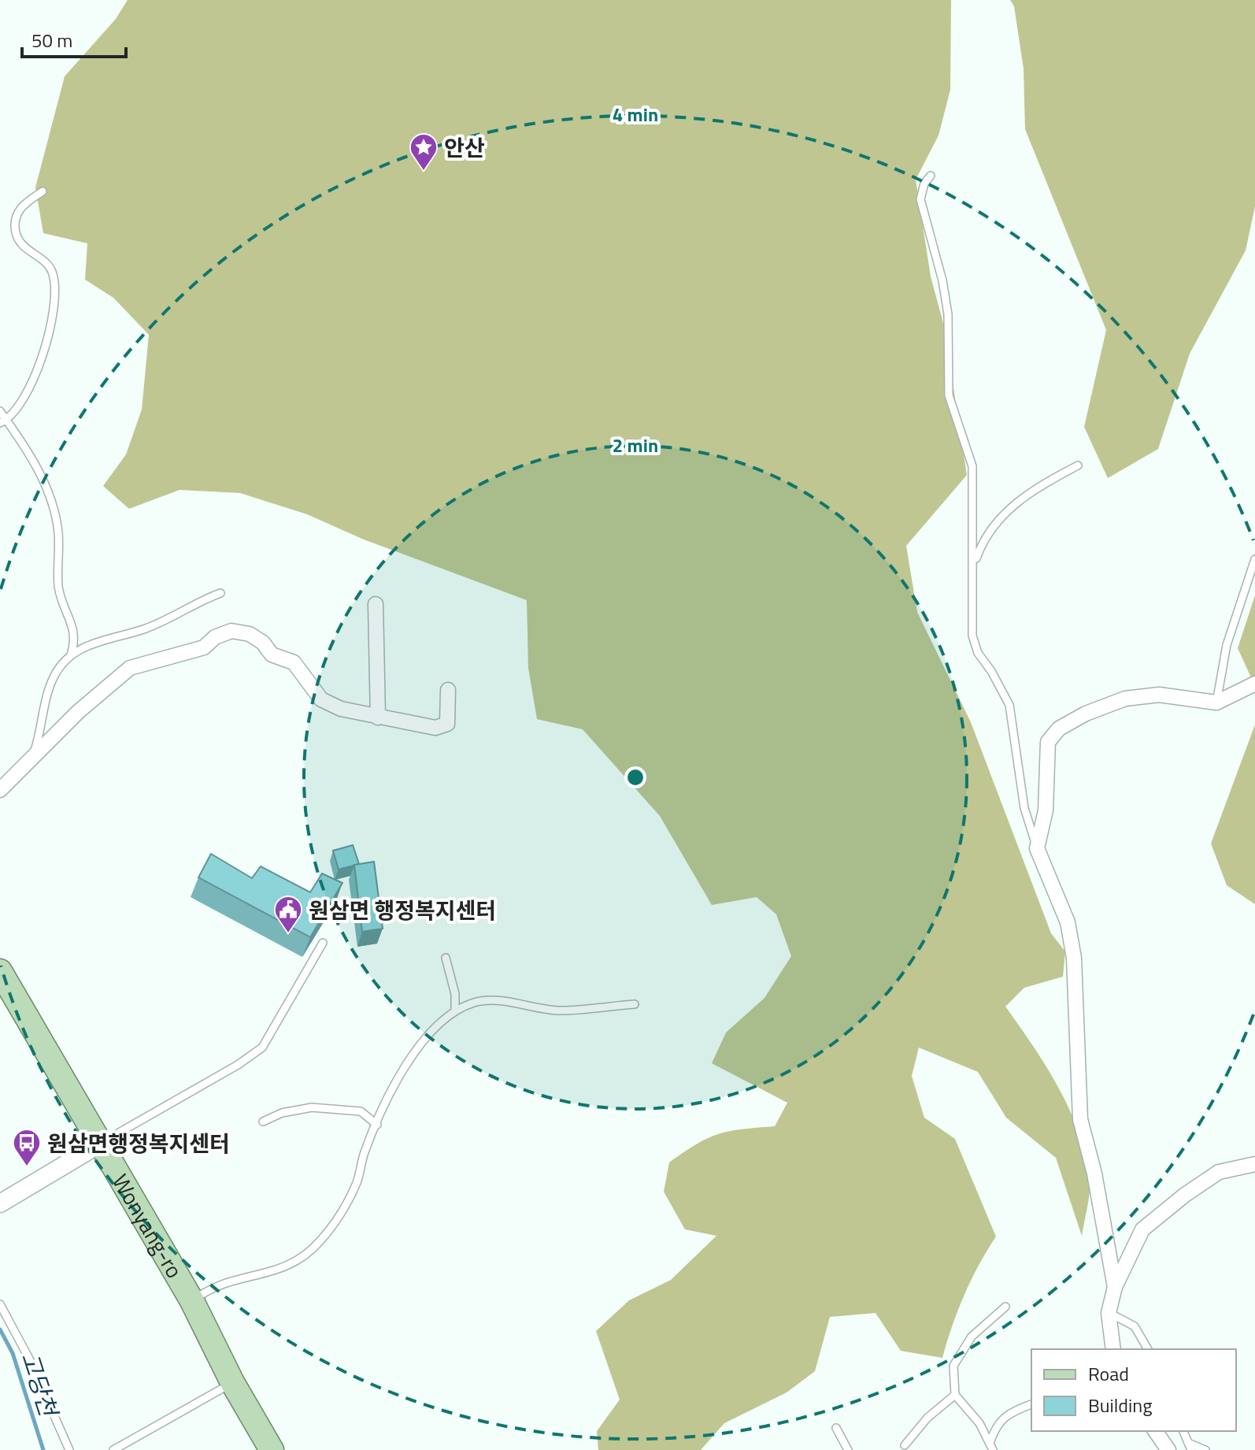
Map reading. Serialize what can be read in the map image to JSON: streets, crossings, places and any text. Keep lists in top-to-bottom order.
{
  "streets": {
    "main road": ["Wonyang-ro"]
  },
  "water": ["고당천"],
  "places": {
    "place": ["안산"],
    "public building": ["원삼면 행정복지센터"],
    "bus stop": ["원삼면행정복지센터"]
  },
  "legend": ["Road", "Building"],
  "scale_bar": "50 m",
  "rings": ["4 min", "2 min"]
}
